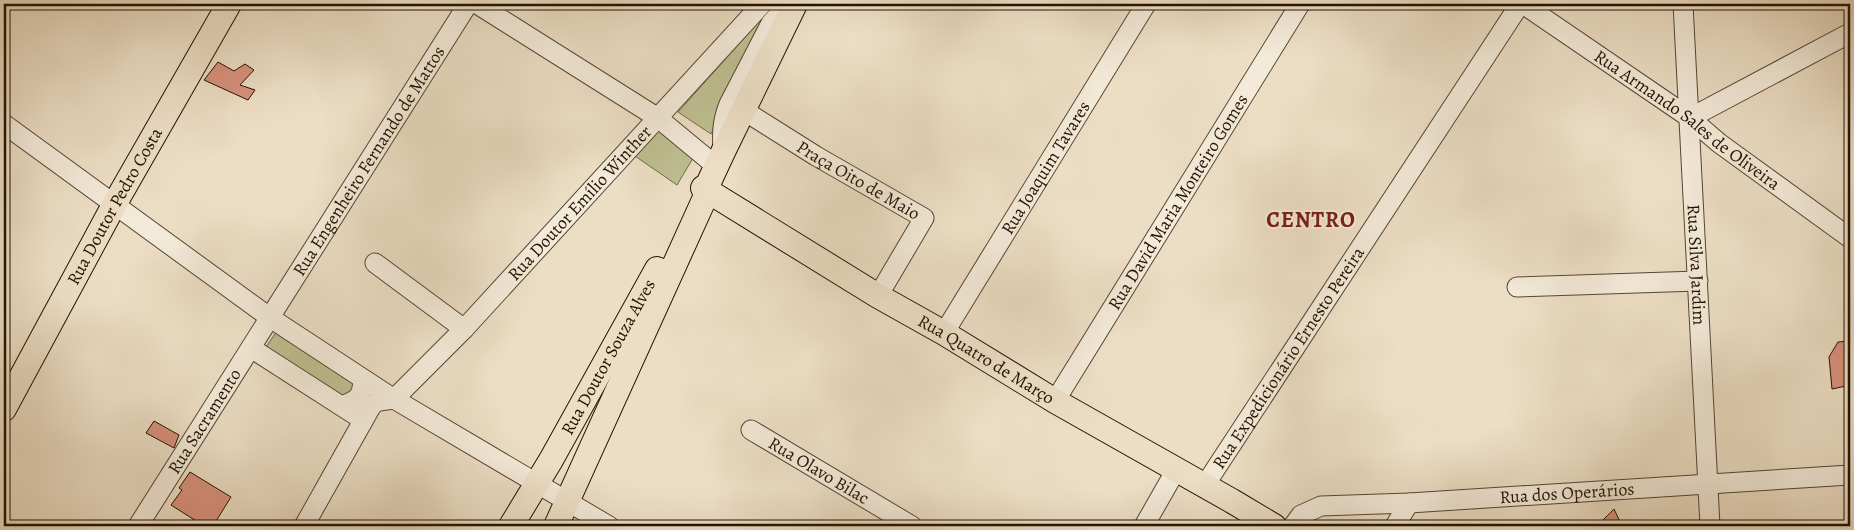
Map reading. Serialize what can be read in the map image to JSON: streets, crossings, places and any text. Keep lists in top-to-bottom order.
{
  "streets": {
    "main road": ["Rua Doutor Pedro Costa", "Rua Doutor Souza Alves", "Rua Quatro de Março"],
    "street": [
      "Rua Armando Sales de Oliveira",
      "Rua Engenheiro Fernando de Mattos",
      "Rua Joaquim Tavares",
      "Praça Oito de Maio",
      "Rua David Maria Monteiro Gomes",
      "Rua Doutor Emílio Winther",
      "Rua Silva Jardim",
      "Rua Expedicionário Ernesto Pereira",
      "Rua Sacramento",
      "Rua Olavo Bilac",
      "Rua dos Operários"
    ]
  },
  "crossings": [
    ["Rua Armando Sales de Oliveira", "Rua Silva Jardim"],
    ["Rua Armando Sales de Oliveira", "Rua Expedicionário Ernesto Pereira"],
    ["Rua Engenheiro Fernando de Mattos", "Rua Sacramento"],
    ["Rua Joaquim Tavares", "Rua Quatro de Março"],
    ["Praça Oito de Maio", "Rua Quatro de Março"],
    ["Rua David Maria Monteiro Gomes", "Rua Quatro de Março"],
    ["Rua Doutor Emílio Winther", "Rua Quatro de Março"],
    ["Rua Silva Jardim", "Rua dos Operários"],
    ["Rua Expedicionário Ernesto Pereira", "Rua Quatro de Março"],
    ["Rua Doutor Souza Alves", "Rua Quatro de Março"]
  ],
  "districts": ["CENTRO"]
}
